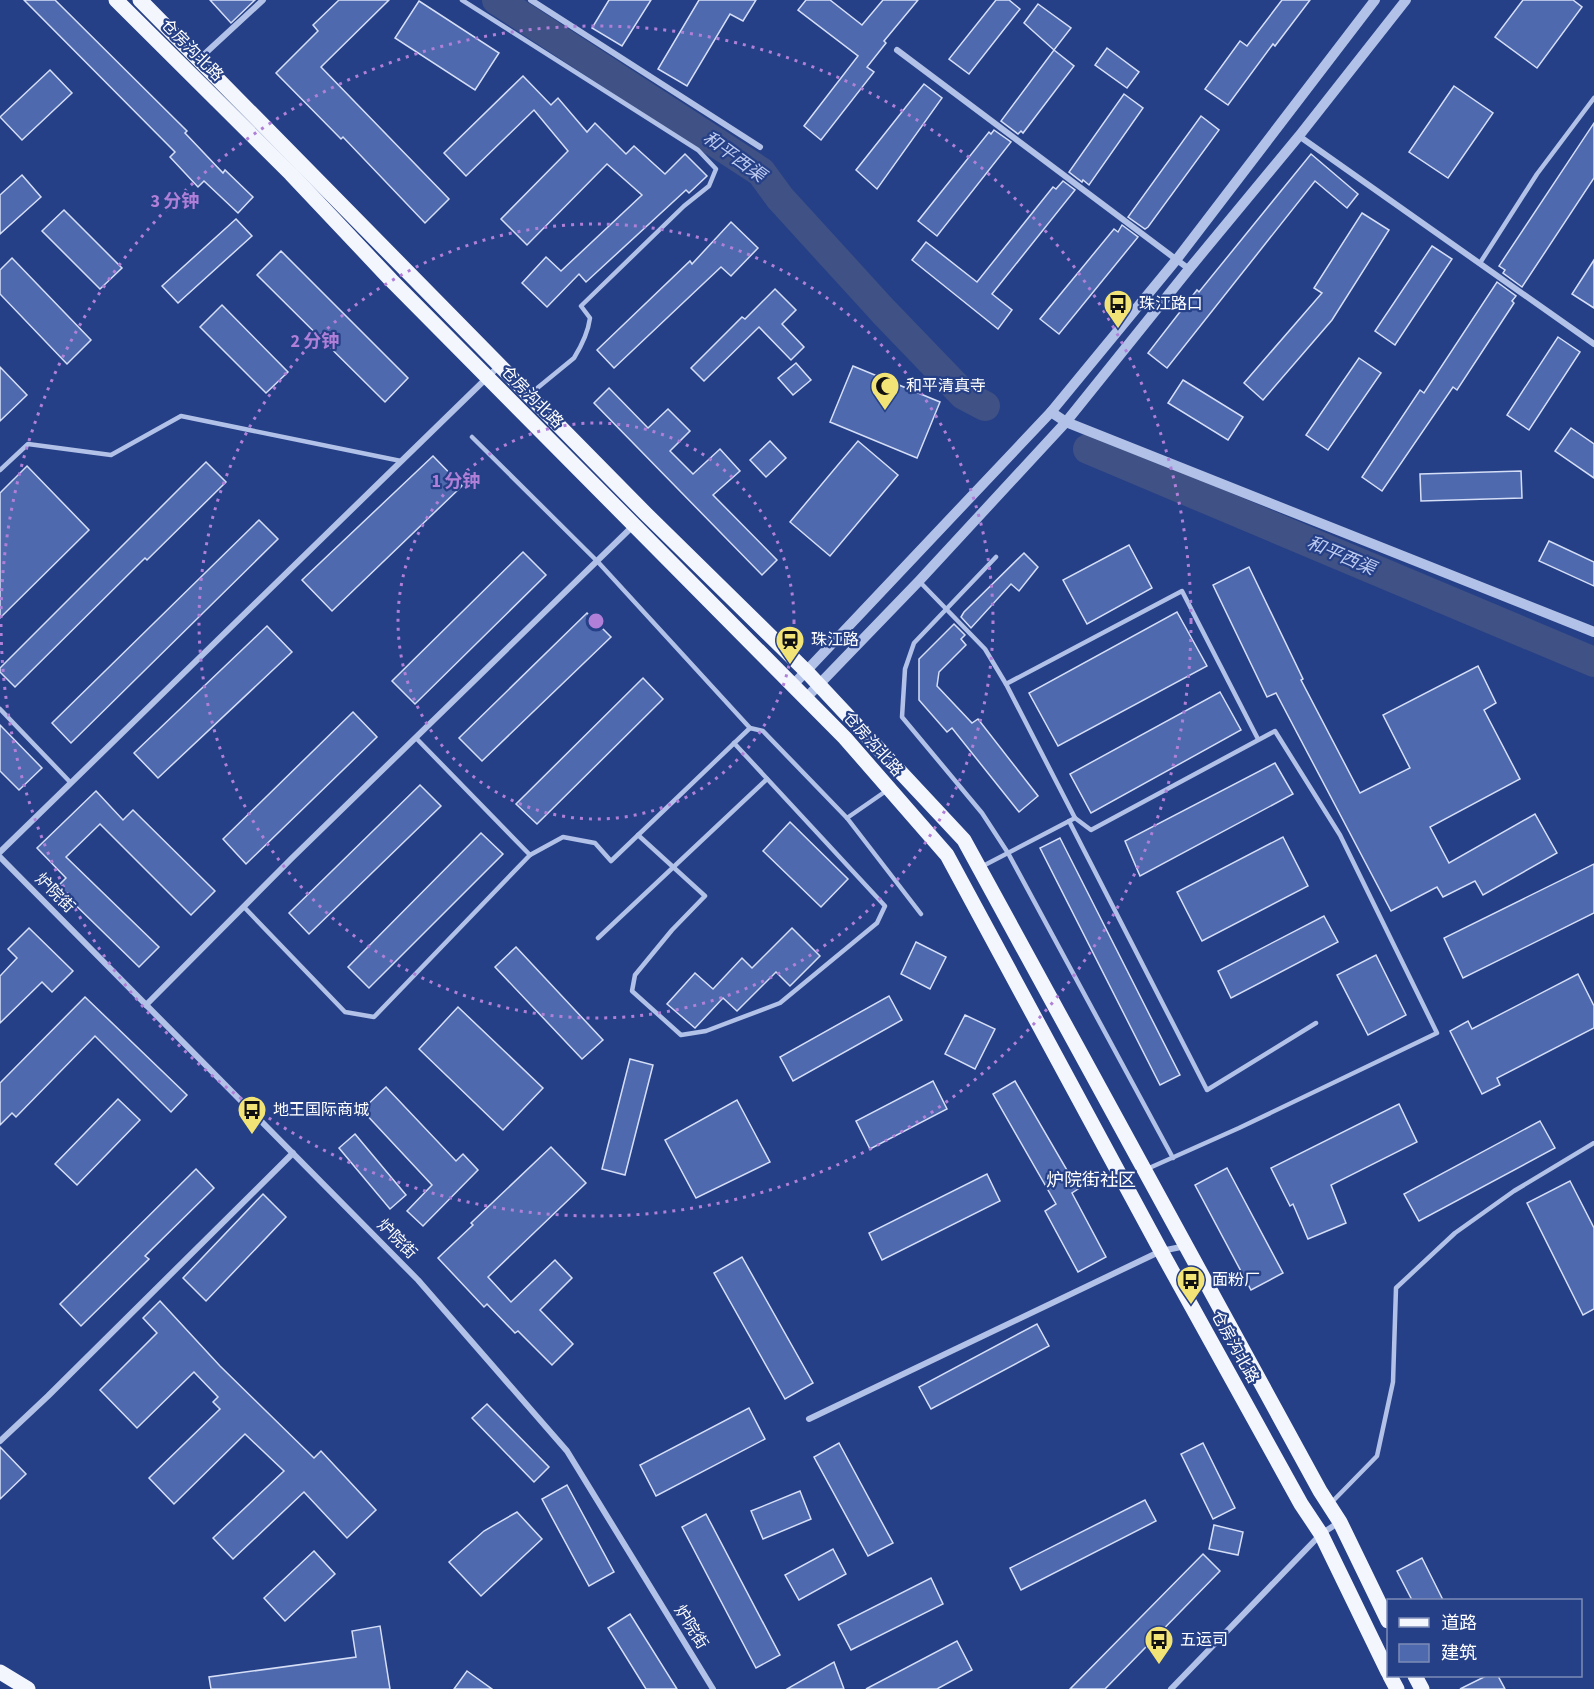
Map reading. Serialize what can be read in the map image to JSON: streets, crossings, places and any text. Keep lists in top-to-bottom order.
{
  "streets": {
    "main road": ["仓房沟北路"],
    "street": ["炉院街"]
  },
  "districts": ["炉院街社区"],
  "water": ["和平西渠"],
  "places": {
    "bus stop": [
      "珠江路口",
      "地王国际商城",
      "面粉厂",
      "五运司"
    ],
    "mosque": ["和平清真寺"],
    "station": ["珠江路"]
  },
  "legend": ["道路", "建筑"],
  "rings": ["3 分钟", "2 分钟", "1 分钟"]
}
